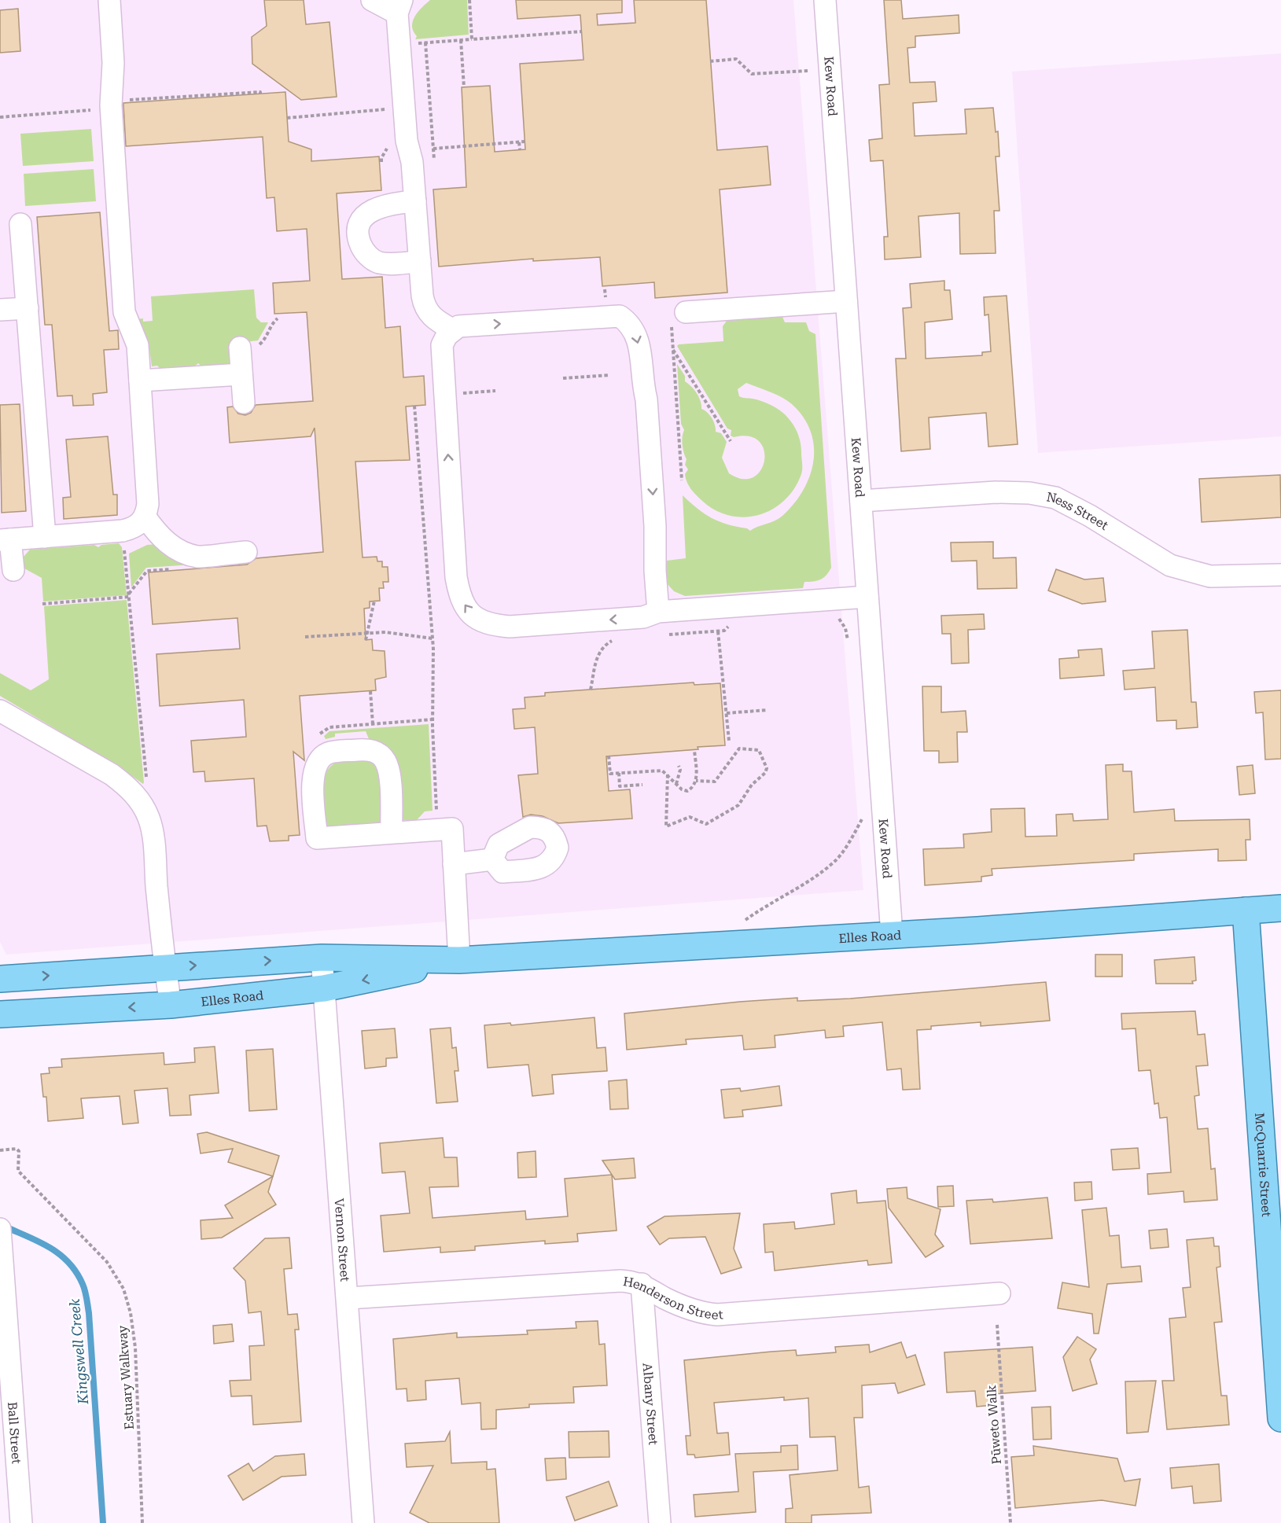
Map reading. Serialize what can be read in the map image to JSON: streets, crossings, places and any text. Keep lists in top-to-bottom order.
{
  "streets": {
    "main road": ["Elles Road", "McQuarrie Street"],
    "street": [
      "Kew Road",
      "Ness Street",
      "Vernon Street",
      "Henderson Street",
      "Albany Street",
      "Ball Street"
    ],
    "path": ["Estuary Walkway", "Pūweto Walk"]
  },
  "crossings": [
    ["Kew Road", "Ness Street"],
    ["Kew Road", "Elles Road"],
    ["Elles Road", "McQuarrie Street"],
    ["Elles Road", "Vernon Street"],
    ["Vernon Street", "Henderson Street"],
    ["Henderson Street", "Albany Street"]
  ],
  "water": ["Kingswell Creek"]
}
